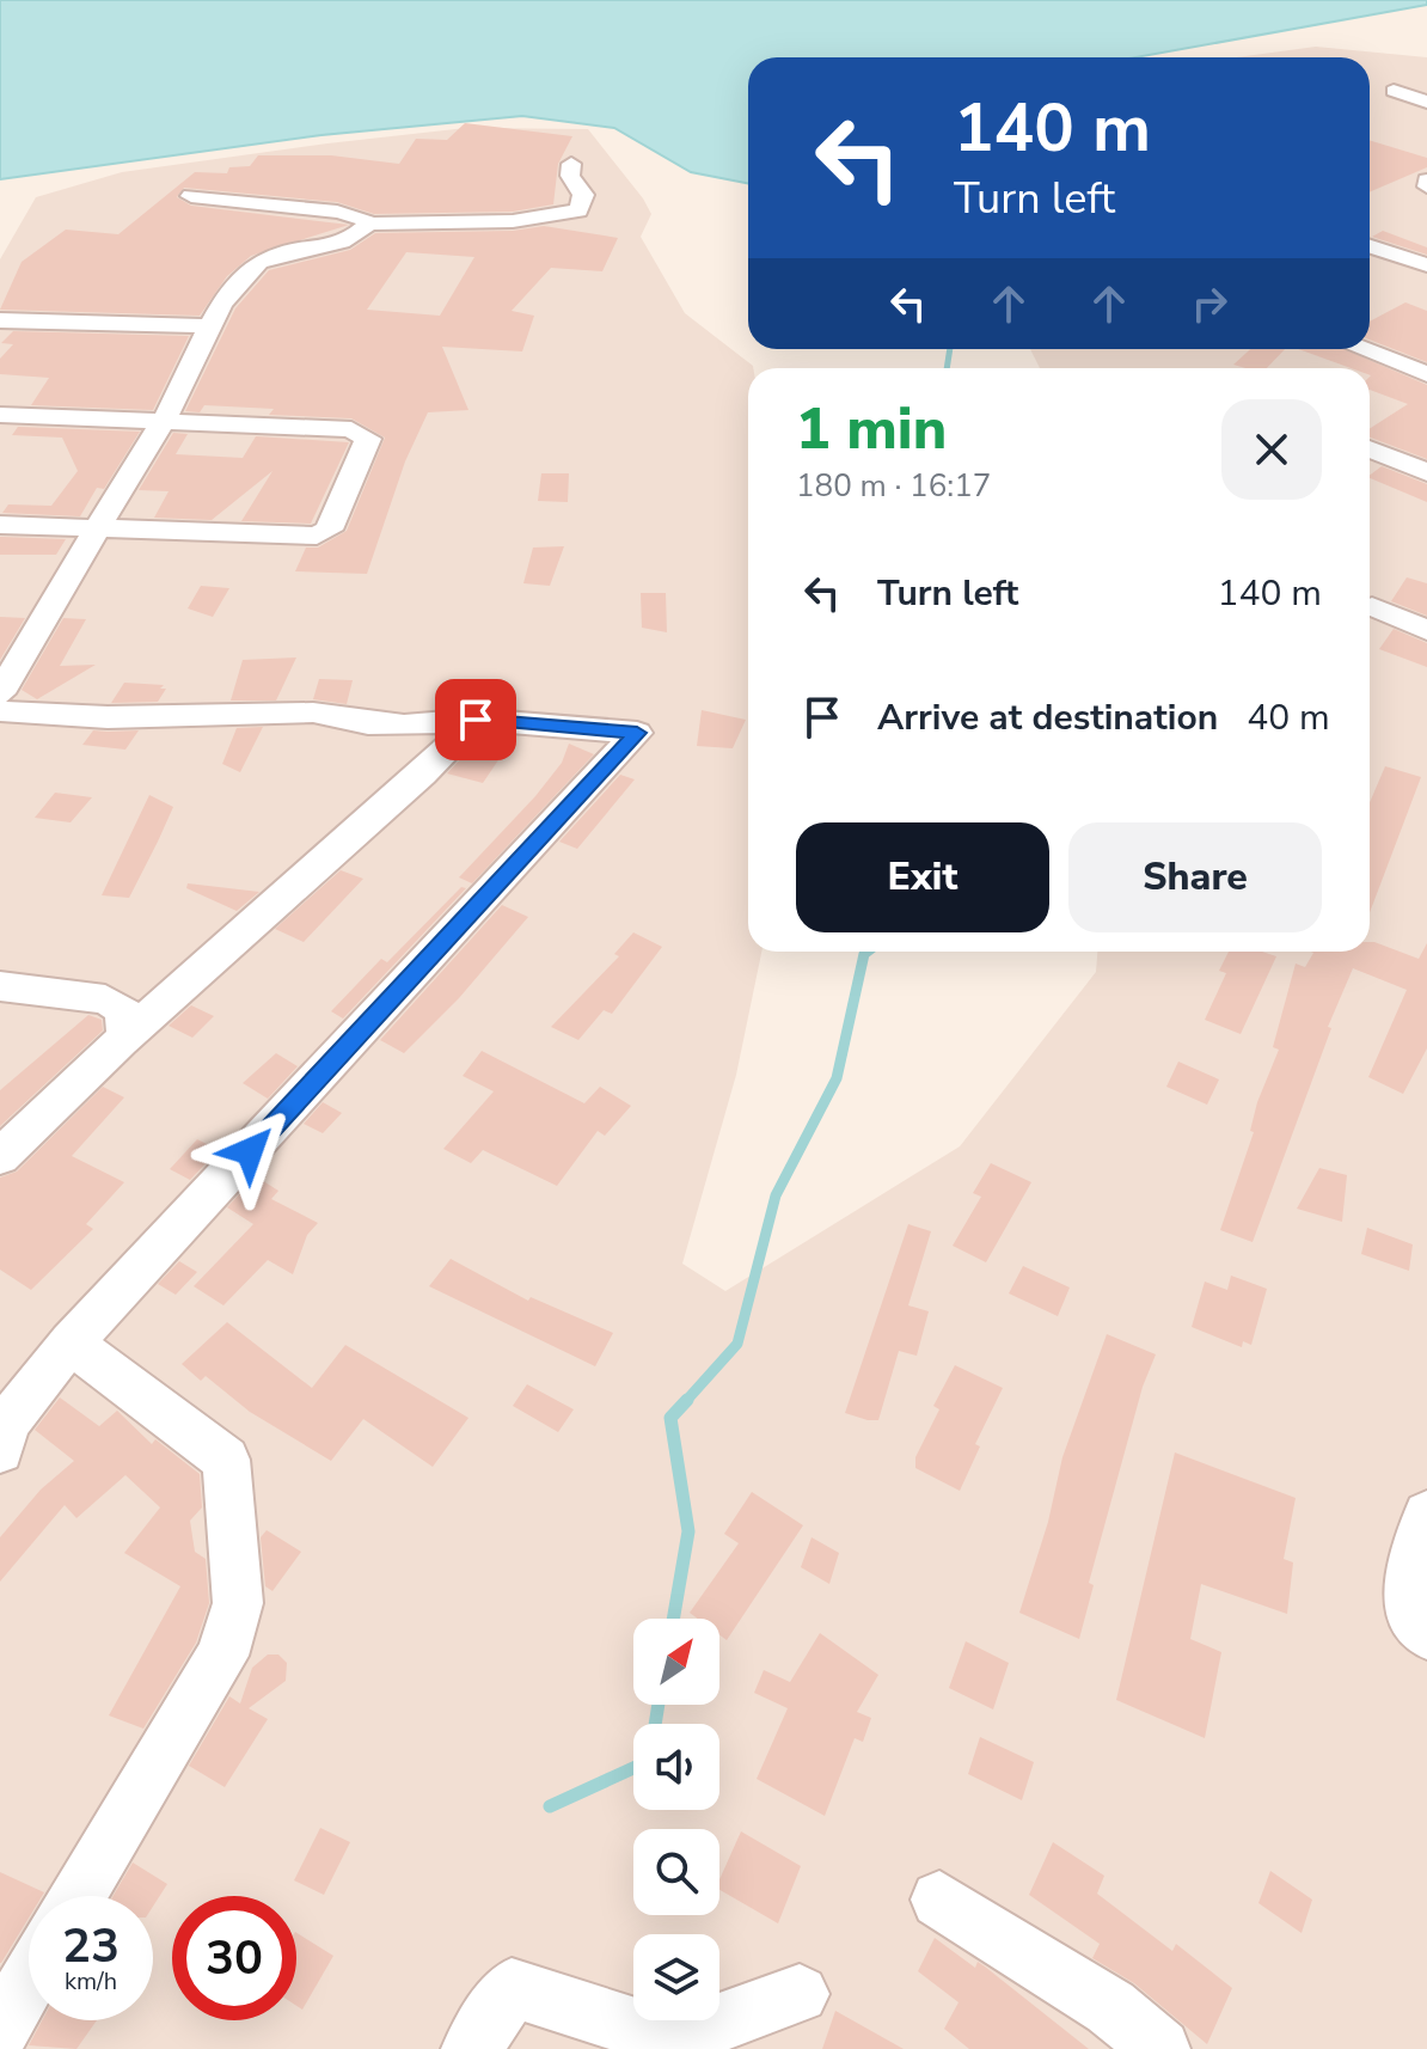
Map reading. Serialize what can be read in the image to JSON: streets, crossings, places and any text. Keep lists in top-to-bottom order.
{
  "north": "top right",
  "page": {
    "turn": ["140 m", "Turn left"],
    "heading": ["1 min", "180 m · 16:17"],
    "list": [
      {
        "name": "Turn left",
        "value": "140 m"
      },
      {
        "name": "Arrive at destination",
        "value": "40 m"
      }
    ],
    "buttons": ["Exit", "Share"],
    "speed": "23 km/h",
    "limit": "30"
  }
}
